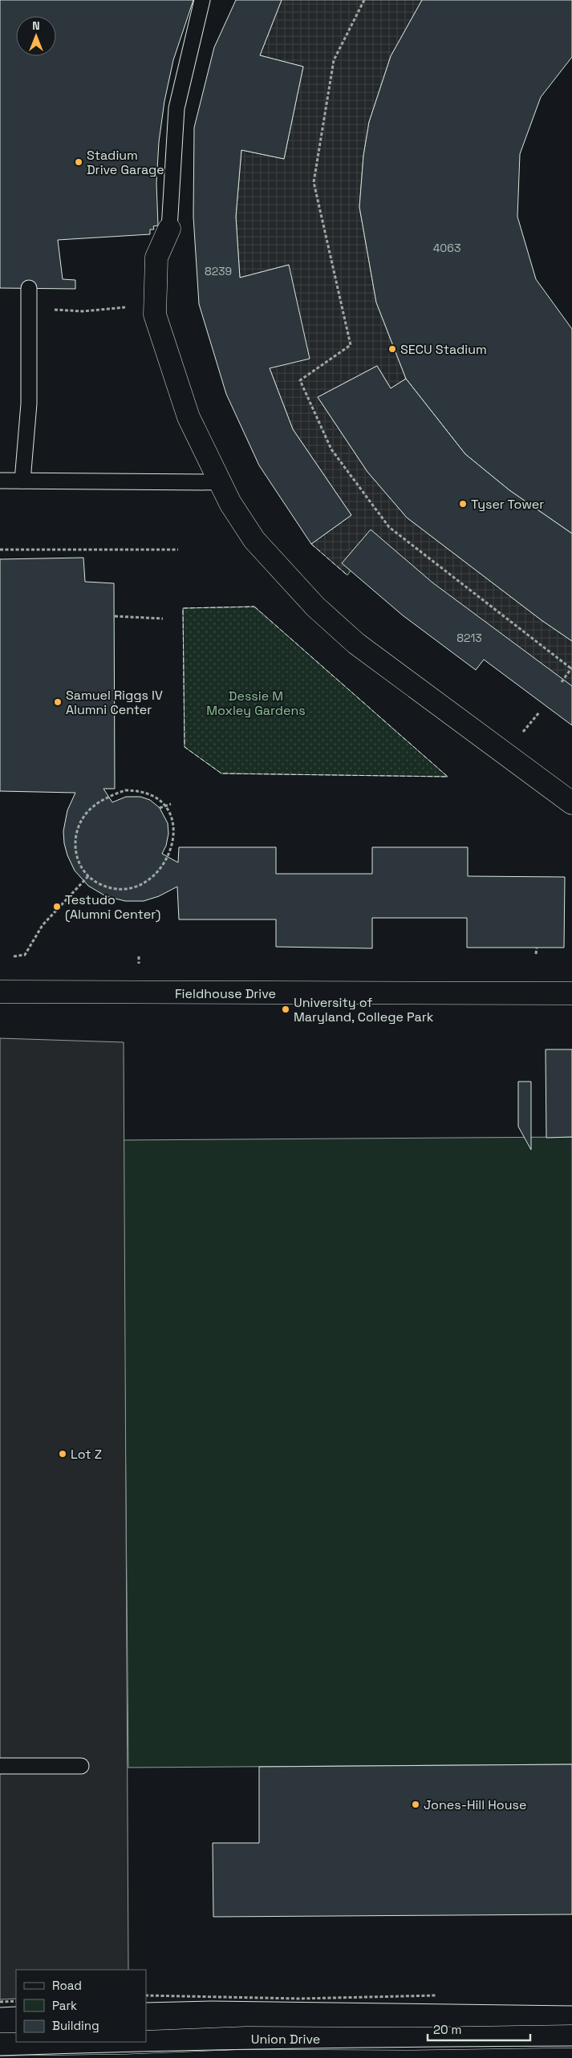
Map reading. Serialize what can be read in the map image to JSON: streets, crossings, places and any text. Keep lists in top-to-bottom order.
{
  "streets": {
    "street": ["Fieldhouse Drive", "Union Drive"]
  },
  "parks": ["Dessie M Moxley Gardens"],
  "places": [
    "Stadium Drive Garage",
    "SECU Stadium",
    "Tyser Tower",
    "Samuel Riggs IV Alumni Center",
    "Testudo (Alumni Center)",
    "University of Maryland, College Park",
    "Lot Z",
    "Jones-Hill House"
  ],
  "house_numbers": ["4063", "8239", "8213"],
  "legend": ["Road", "Park", "Building"],
  "scale_bar": "20 m",
  "north": "top"
}
